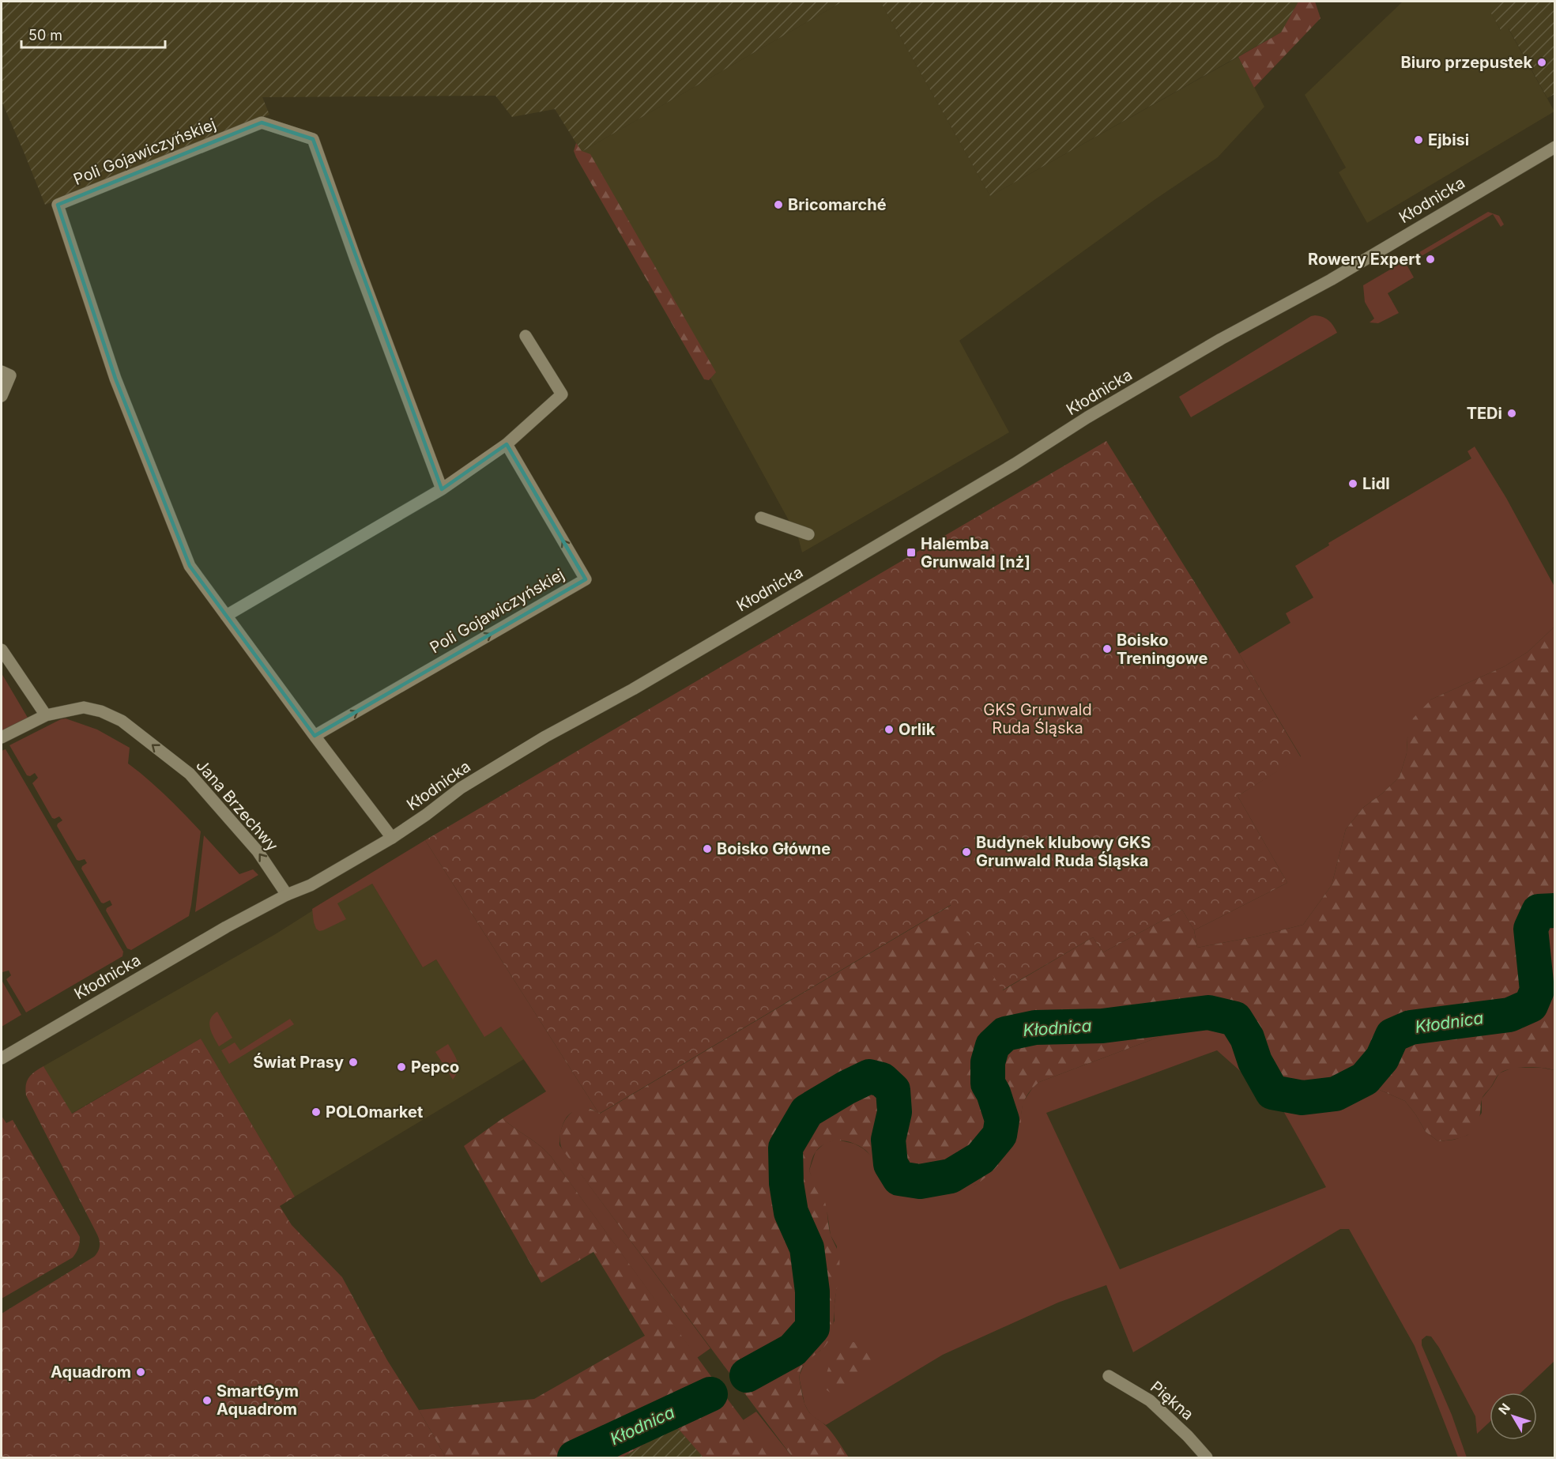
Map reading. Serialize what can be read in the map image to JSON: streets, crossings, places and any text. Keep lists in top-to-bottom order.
{
  "streets": {
    "street": [
      "Poli Gojawiczyńskiej",
      "Kłodnicka",
      "Jana Brzechwy",
      "Piękna"
    ]
  },
  "crossings": [
    ["Poli Gojawiczyńskiej", "Kłodnicka"],
    ["Kłodnicka", "Jana Brzechwy"]
  ],
  "one_way": ["Jana Brzechwy"],
  "water": ["Kłodnica"],
  "parks": ["GKS Grunwald Ruda Śląska"],
  "places": {
    "other": [
      "Biuro przepustek",
      "Ejbisi",
      "Bricomarché",
      "Rowery Expert",
      "TEDi",
      "Lidl",
      "Boisko Treningowe",
      "Orlik",
      "Boisko Główne",
      "Budynek klubowy GKS Grunwald Ruda Śląska",
      "Świat Prasy",
      "Pepco",
      "POLOmarket",
      "Aquadrom",
      "SmartGym Aquadrom"
    ],
    "transit": ["Halemba Grunwald [nż]"]
  },
  "scale_bar": "50 m",
  "north": "top left"
}
